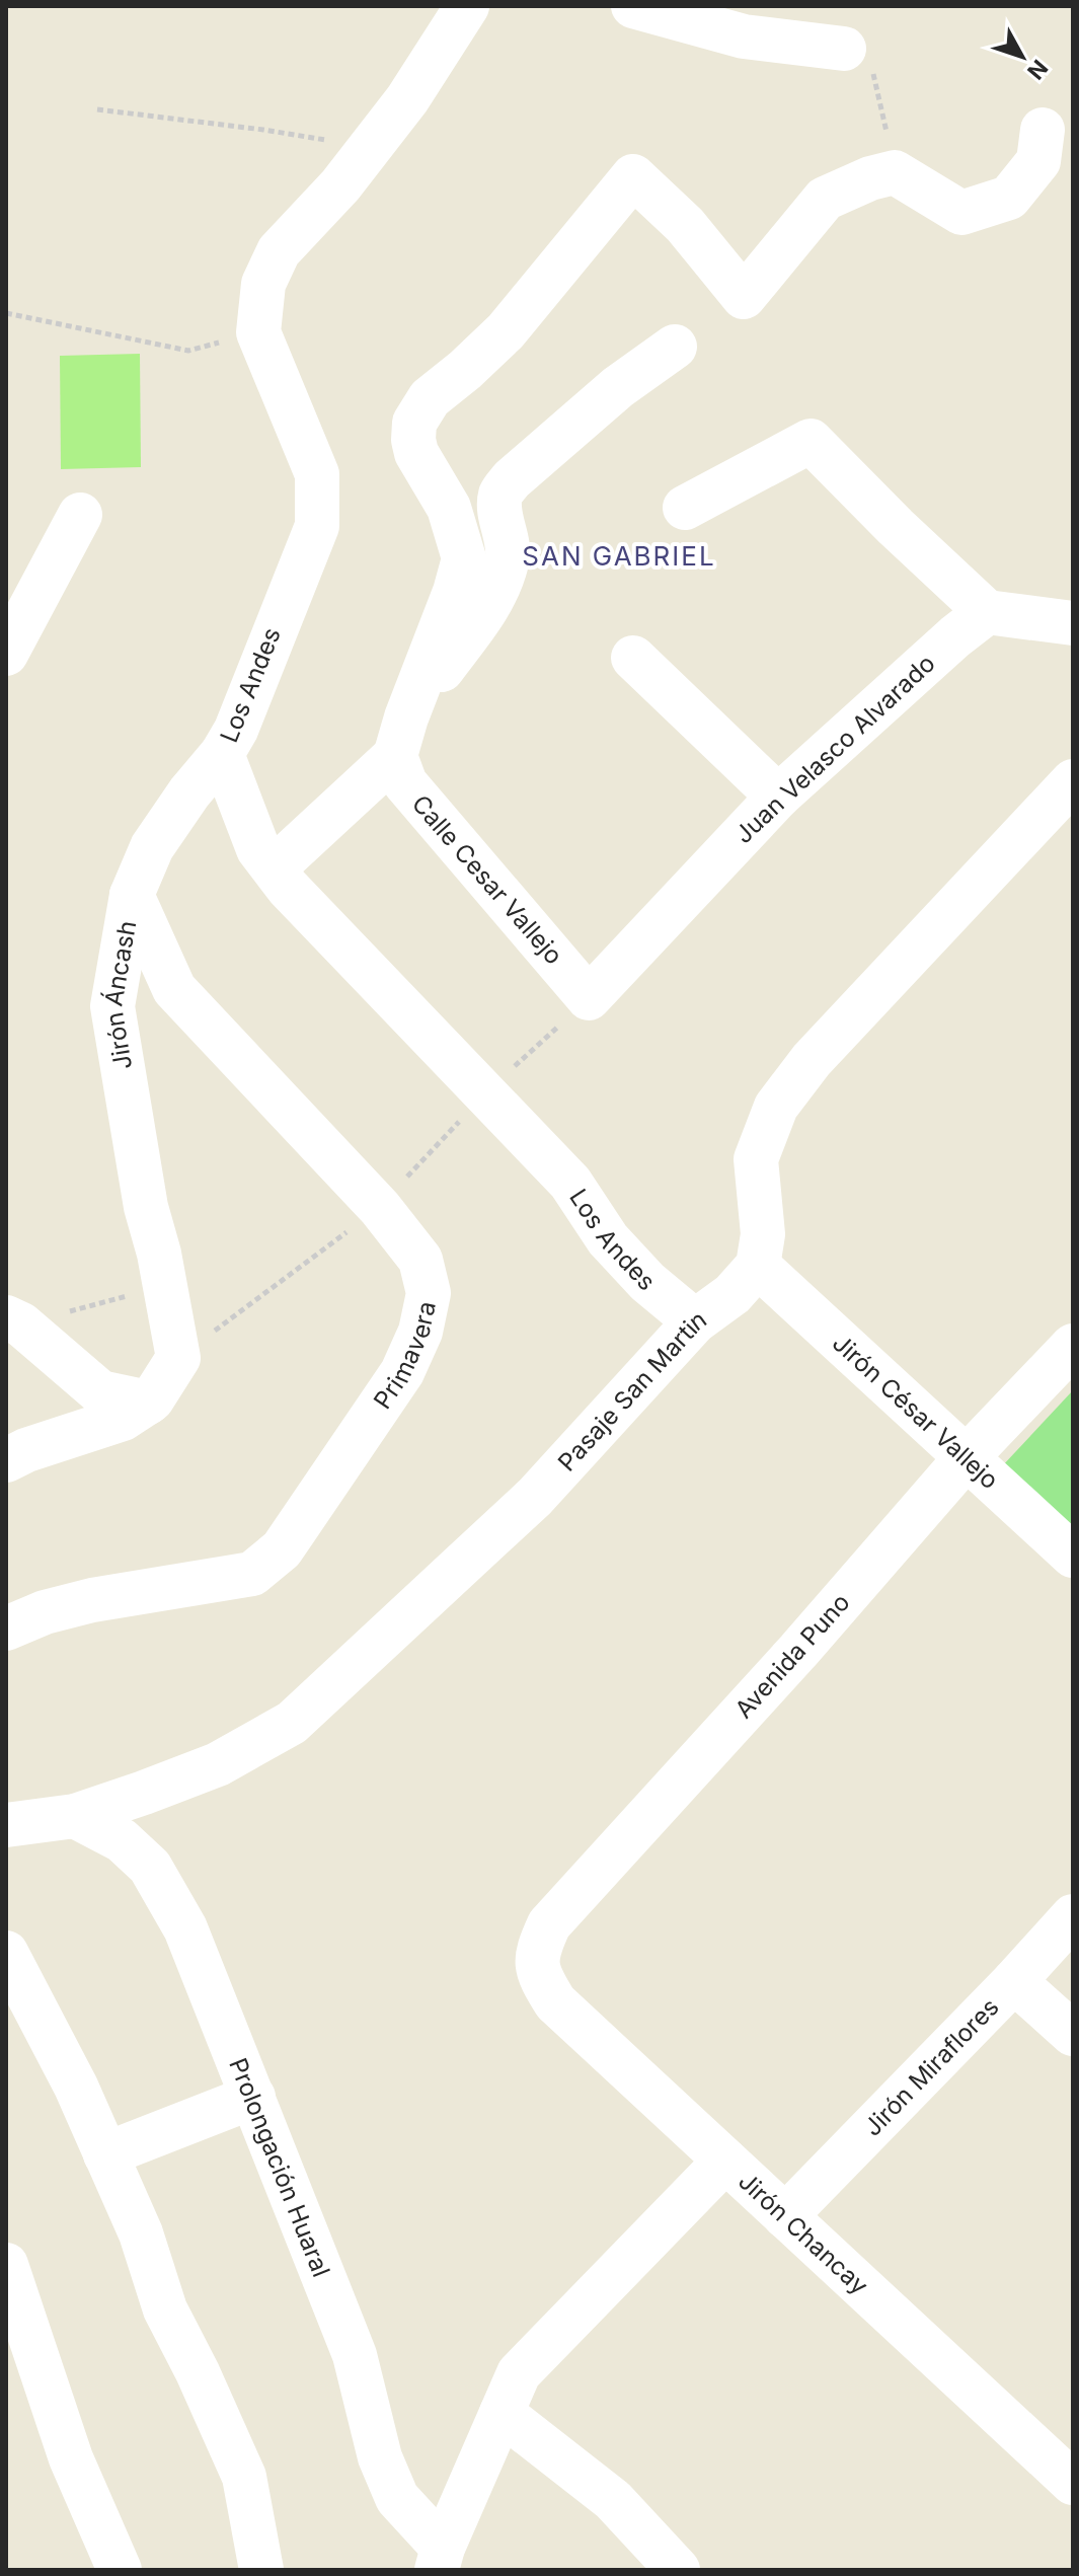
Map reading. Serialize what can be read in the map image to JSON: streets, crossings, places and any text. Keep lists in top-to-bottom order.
{
  "streets": {
    "street": [
      "Los Andes",
      "Juan Velasco Alvarado",
      "Calle Cesar Vallejo",
      "Jirón Áncash",
      "Primavera",
      "Pasaje San Martin",
      "Jirón César Vallejo",
      "Avenida Puno",
      "Jirón Miraflores",
      "Prolongación Huaral",
      "Jirón Chancay"
    ]
  },
  "crossings": [
    ["Los Andes", "Jirón Áncash"],
    ["Los Andes", "Pasaje San Martin"],
    ["Juan Velasco Alvarado", "Calle Cesar Vallejo"],
    ["Jirón Áncash", "Primavera"],
    ["Pasaje San Martin", "Jirón César Vallejo"],
    ["Pasaje San Martin", "Prolongación Huaral"],
    ["Jirón César Vallejo", "Avenida Puno"],
    ["Avenida Puno", "Jirón Chancay"],
    ["Jirón Miraflores", "Jirón Chancay"]
  ],
  "districts": ["SAN GABRIEL"],
  "north": "bottom right"
}
